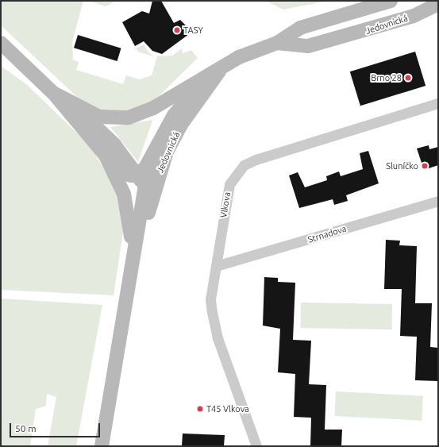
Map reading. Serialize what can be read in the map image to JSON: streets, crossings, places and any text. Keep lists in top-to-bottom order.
{
  "streets": {
    "main road": ["Jedovnická"],
    "street": ["Vlkova", "Strnadova"]
  },
  "crossings": [
    ["Vlkova", "Strnadova"]
  ],
  "places": [
    "TASY",
    "Brno 28",
    "Sluníčko",
    "T45 Vlkova"
  ],
  "scale_bar": "50 m"
}
